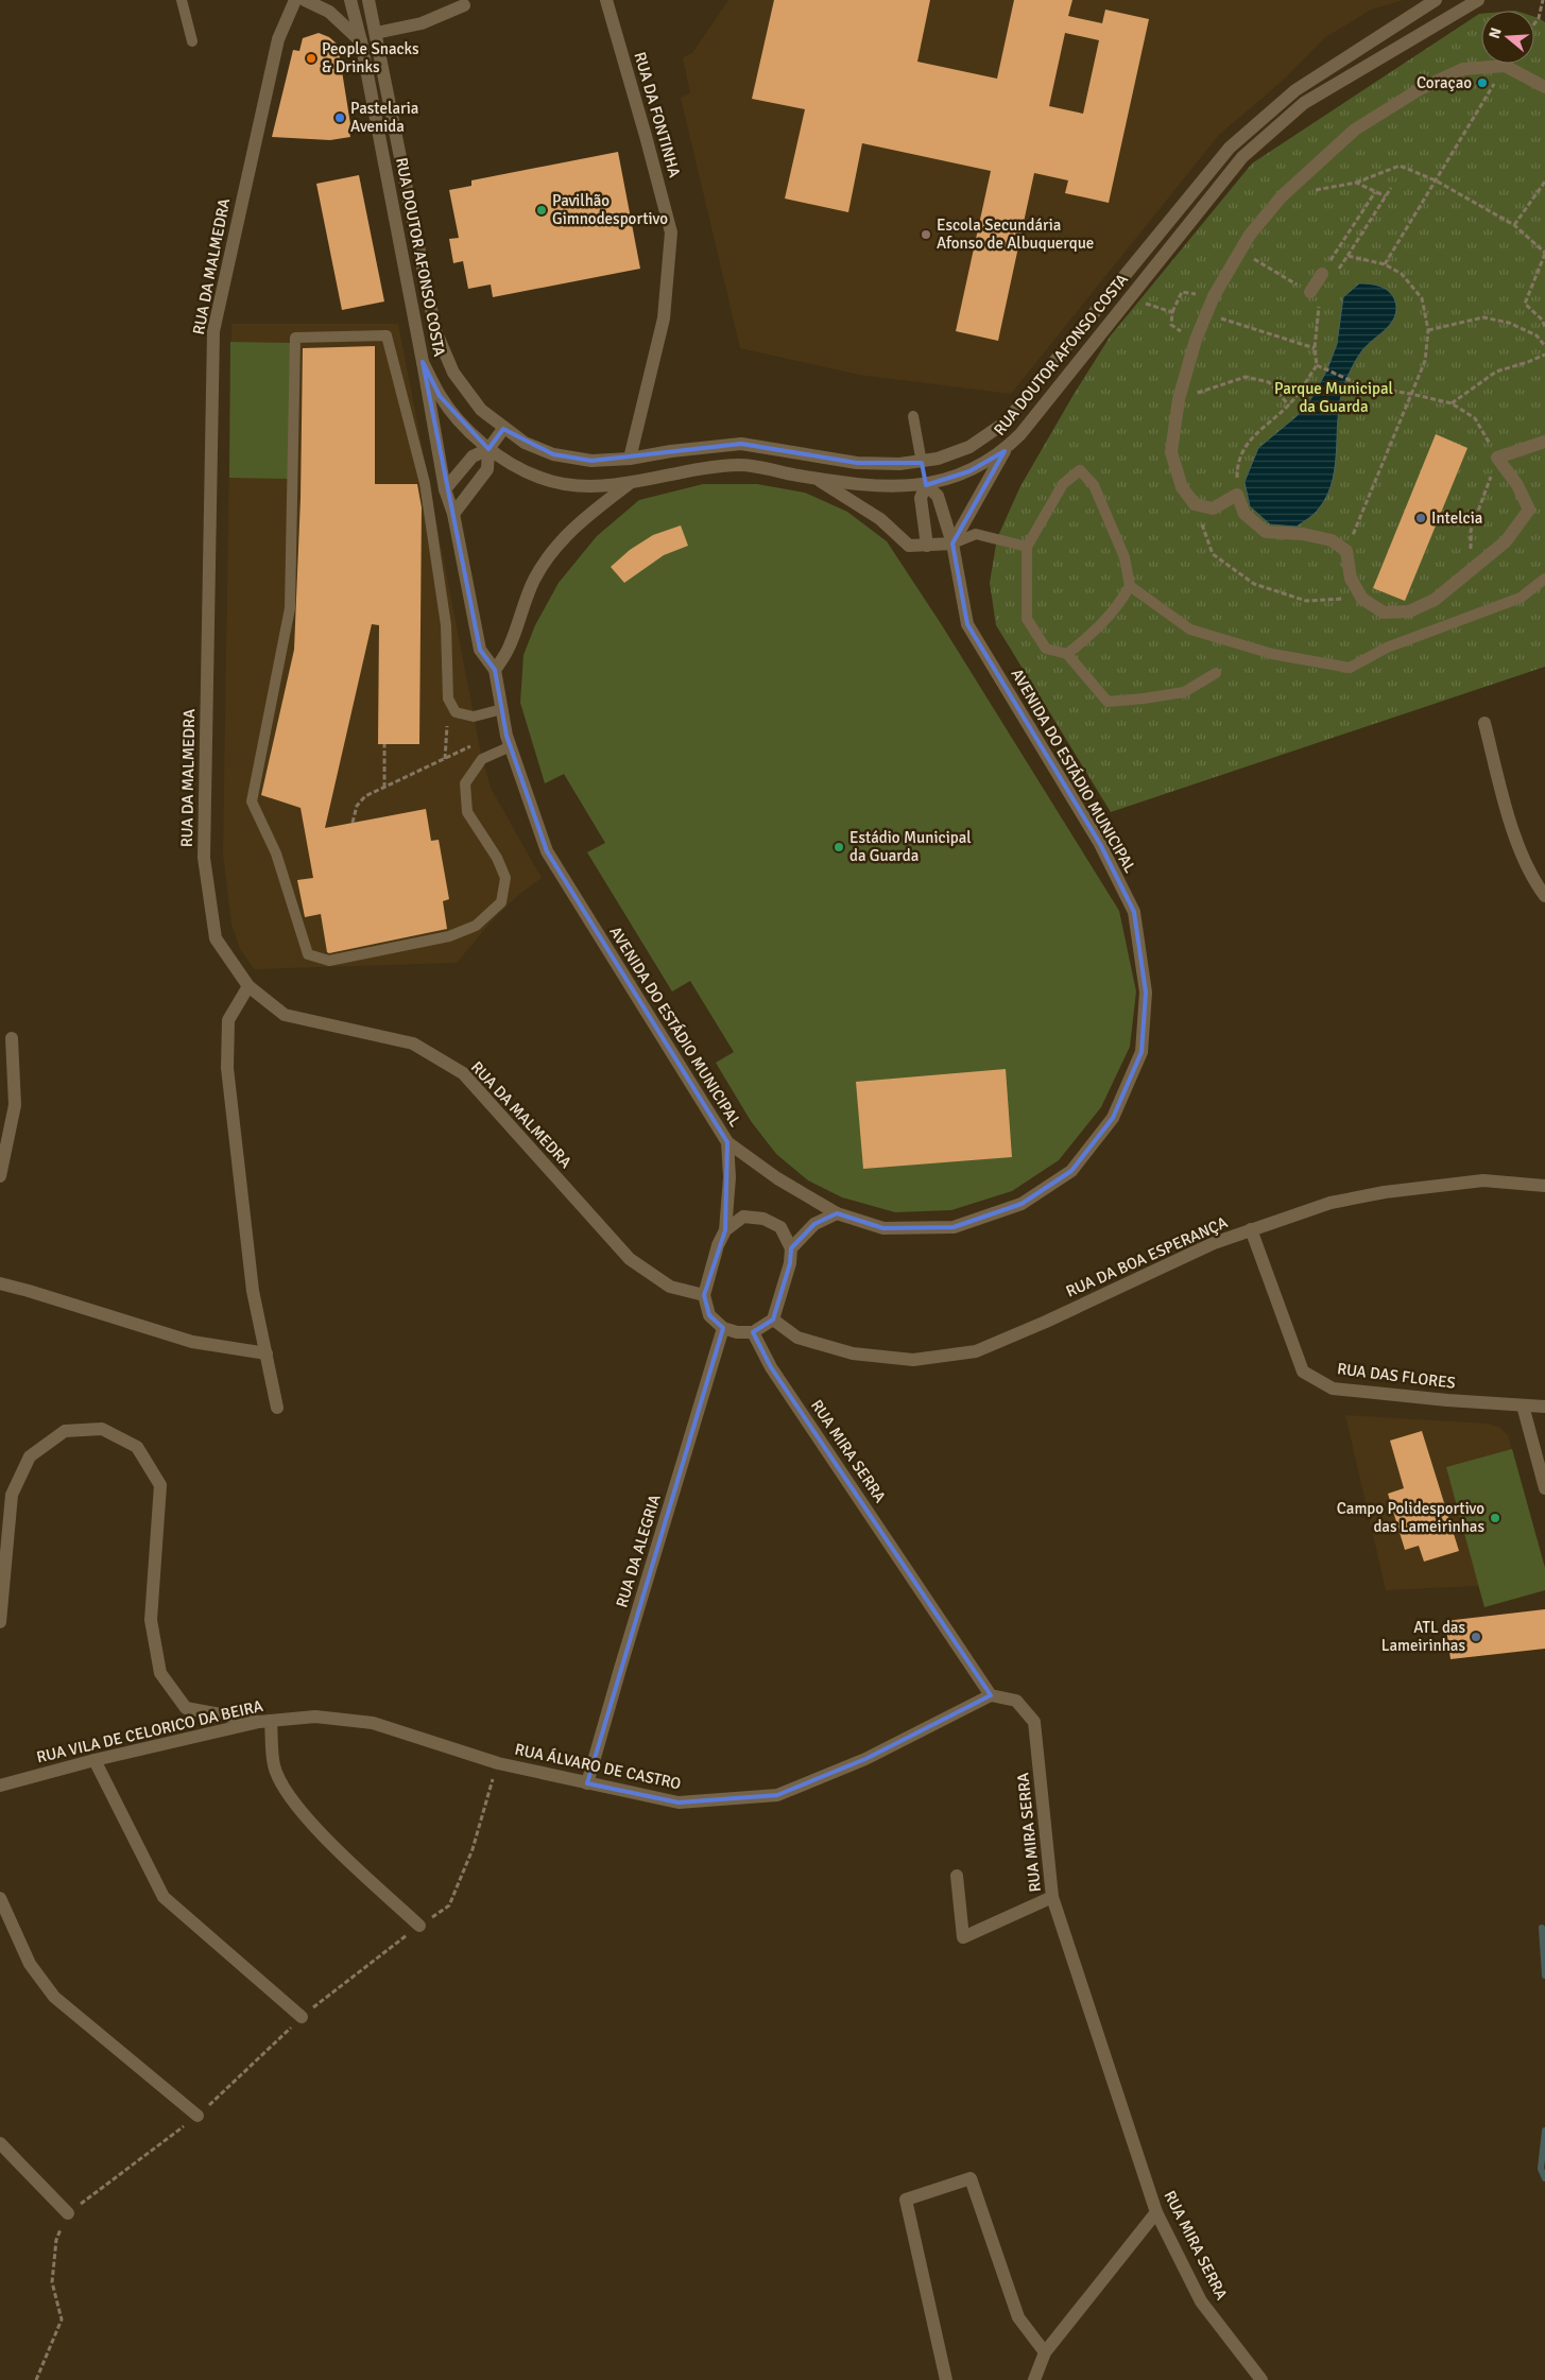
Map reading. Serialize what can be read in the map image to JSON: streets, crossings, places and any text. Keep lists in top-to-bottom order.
{
  "streets": {
    "street": [
      "RUA DA FONTINHA",
      "RUA DOUTOR AFONSO COSTA",
      "RUA DA MALMEDRA",
      "AVENIDA DO ESTÁDIO MUNICIPAL",
      "RUA DA BOA ESPERANÇA",
      "RUA DAS FLORES",
      "RUA MIRA SERRA",
      "RUA DA ALEGRIA",
      "RUA VILA DE CELORICO DA BEIRA",
      "RUA ÁLVARO DE CASTRO"
    ]
  },
  "crossings": [
    ["RUA DA FONTINHA", "RUA DOUTOR AFONSO COSTA"],
    ["RUA DOUTOR AFONSO COSTA", "AVENIDA DO ESTÁDIO MUNICIPAL"],
    ["RUA DA MALMEDRA", "RUA DA BOA ESPERANÇA"],
    ["RUA DA MALMEDRA", "RUA MIRA SERRA"],
    ["RUA DA MALMEDRA", "RUA DA ALEGRIA"],
    ["RUA DA BOA ESPERANÇA", "RUA DAS FLORES"],
    ["RUA DA BOA ESPERANÇA", "RUA MIRA SERRA"],
    ["RUA DA BOA ESPERANÇA", "RUA DA ALEGRIA"],
    ["RUA MIRA SERRA", "RUA DA ALEGRIA"],
    ["RUA MIRA SERRA", "RUA ÁLVARO DE CASTRO"],
    ["RUA DA ALEGRIA", "RUA ÁLVARO DE CASTRO"],
    ["RUA VILA DE CELORICO DA BEIRA", "RUA ÁLVARO DE CASTRO"]
  ],
  "parks": ["Parque Municipal da Guarda"],
  "places": [
    "People Snacks & Drinks",
    "Coraçao",
    "Pastelaria Avenida",
    "Pavilhão Gimnodesportivo",
    "Escola Secundária Afonso de Albuquerque",
    "Intelcia",
    "Estádio Municipal da Guarda",
    "Campo Polidesportivo das Lameirinhas",
    "ATL das Lameirinhas"
  ],
  "north": "left"
}
